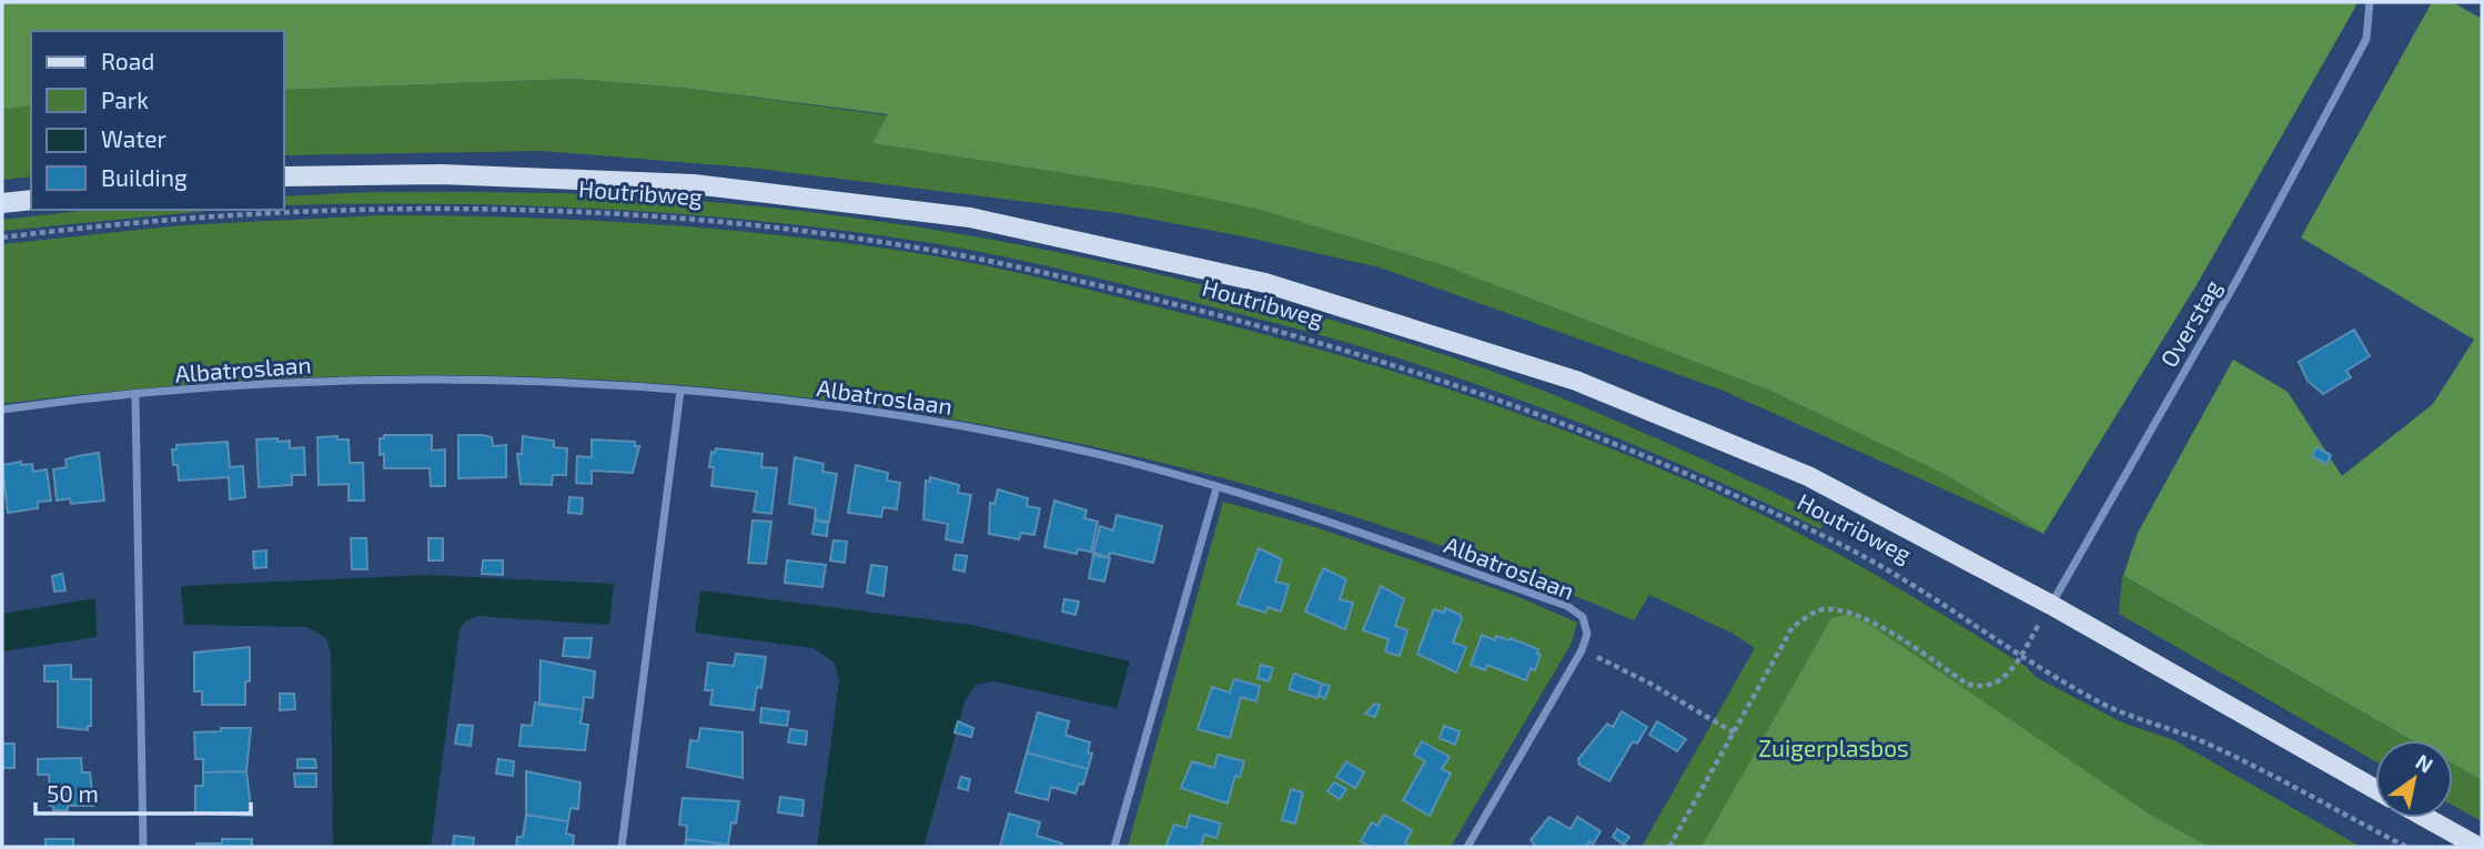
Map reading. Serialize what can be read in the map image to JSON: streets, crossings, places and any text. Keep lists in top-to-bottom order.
{
  "streets": {
    "main road": ["Houtribweg"],
    "street": ["Overstag", "Albatroslaan"]
  },
  "crossings": [
    ["Houtribweg", "Overstag"]
  ],
  "parks": ["Zuigerplasbos"],
  "legend": [
    "Road",
    "Park",
    "Water",
    "Building"
  ],
  "scale_bar": "50 m",
  "north": "top right"
}
